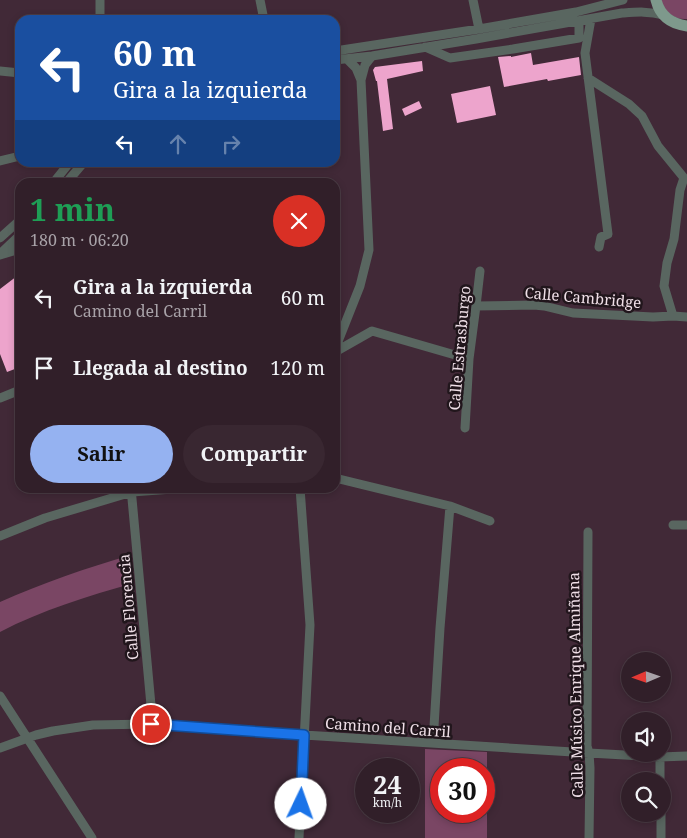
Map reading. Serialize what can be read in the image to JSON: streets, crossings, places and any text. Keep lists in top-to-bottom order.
{
  "streets": {
    "street": [
      "Calle Cambridge",
      "Calle Estrasburgo",
      "Calle Florencia",
      "Calle Músico Enrique Almiñana",
      "Camino del Carril"
    ]
  },
  "crossings": [
    ["Calle Cambridge", "Calle Estrasburgo"],
    ["Calle Florencia", "Camino del Carril"],
    ["Calle Músico Enrique Almiñana", "Camino del Carril"]
  ],
  "north": "left",
  "page": {
    "turn": ["60 m", "Gira a la izquierda"],
    "heading": ["1 min", "180 m · 06:20"],
    "list": [
      {
        "name": "Gira a la izquierda",
        "note": "Camino del Carril",
        "value": "60 m"
      },
      {
        "name": "Llegada al destino",
        "value": "120 m"
      }
    ],
    "buttons": ["Salir", "Compartir"],
    "speed": "24 km/h",
    "limit": "30"
  }
}
